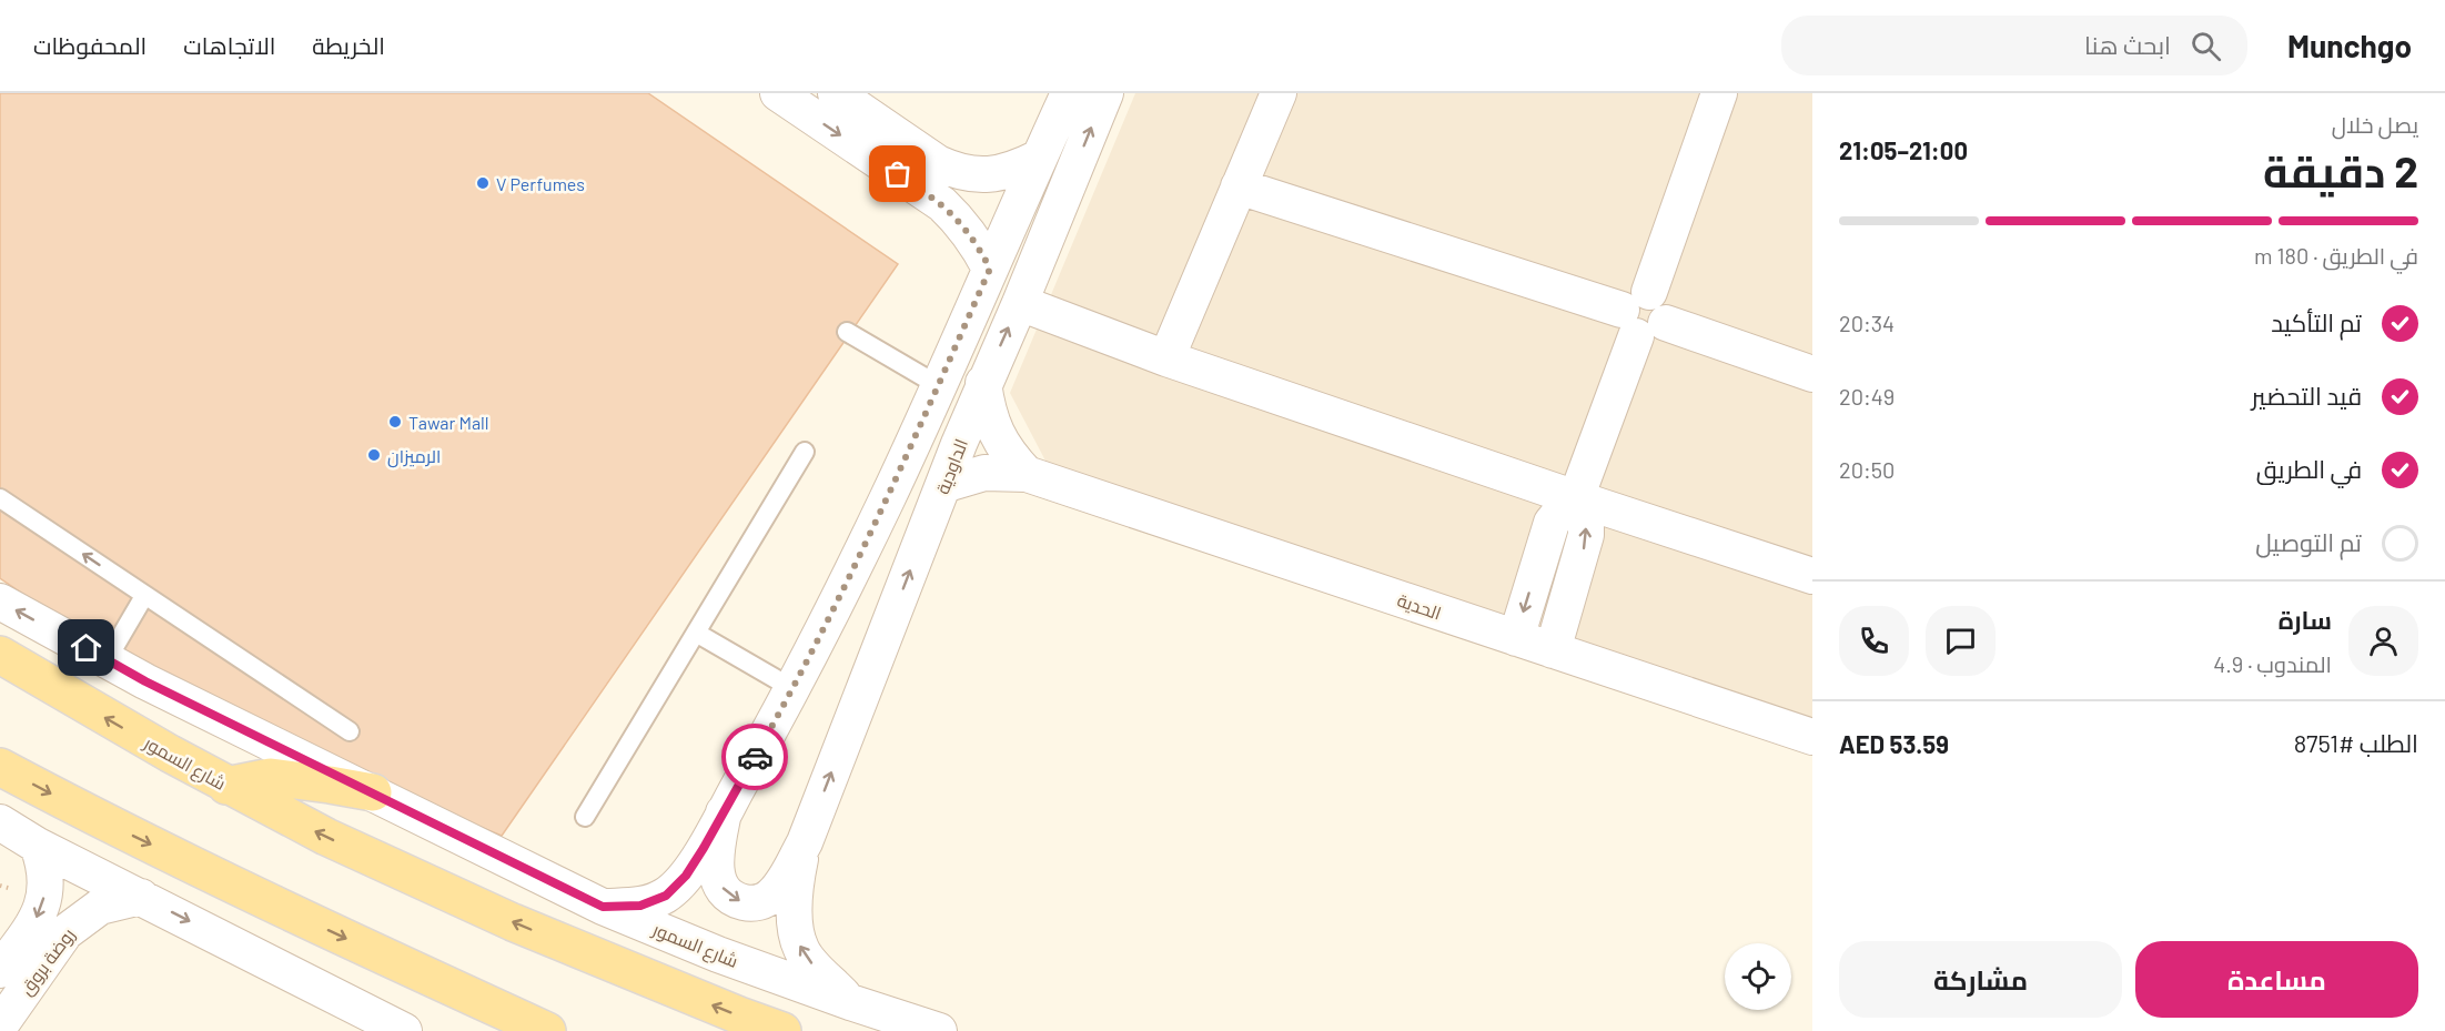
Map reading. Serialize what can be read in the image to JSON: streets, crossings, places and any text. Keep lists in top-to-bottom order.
{
  "streets": {
    "main road": ["شارع السمور"],
    "street": ["الداودية", "الحدية", "روضة بروق"]
  },
  "crossings": [
    ["الداودية", "الحدية"],
    ["الداودية", "شارع السمور"]
  ],
  "one_way": ["روضة بروق"],
  "places": ["V Perfumes", "Tawar Mall", "الرميزان"],
  "page": {
    "header": "Munchgo",
    "search": "ابحث هنا",
    "nav": ["الخريطة", "الاتجاهات", "المحفوظات"],
    "heading": ["2 دقيقة", "يصل خلال", "21:00–21:05"],
    "panel": [
      "سارة",
      "المندوب · 4.9",
      "الطلب #8751",
      "AED 53.59"
    ],
    "bar": "في الطريق · 180 m",
    "list": [
      ["تم التأكيد", "20:34"],
      ["قيد التحضير", "20:49"],
      ["في الطريق", "20:50"],
      "تم التوصيل"
    ],
    "buttons": ["مساعدة", "مشاركة"]
  }
}
